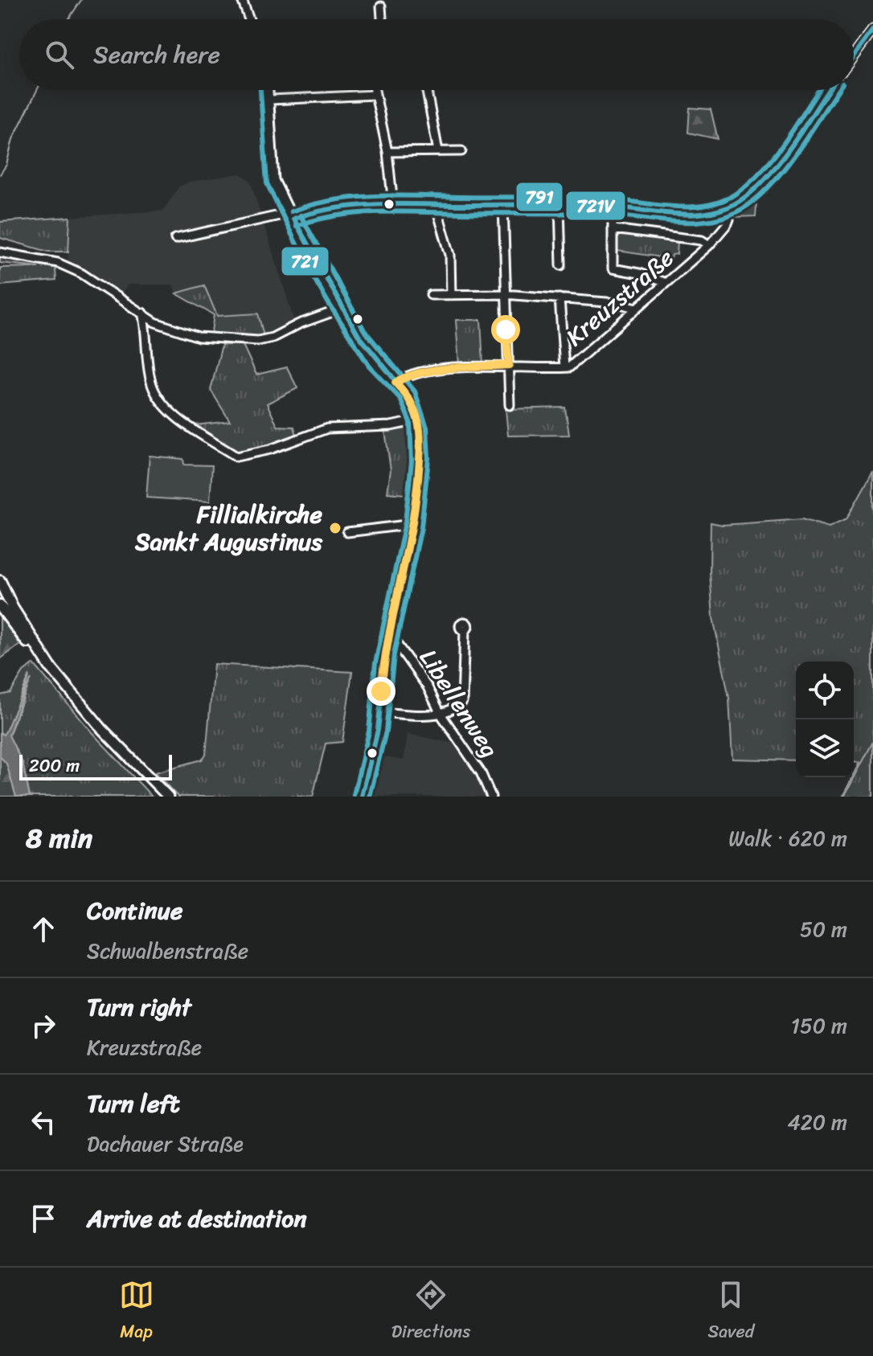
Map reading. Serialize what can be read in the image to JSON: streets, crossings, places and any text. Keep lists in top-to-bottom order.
{
  "streets": {
    "street": ["Kreuzstraße", "Libellenweg"]
  },
  "places": ["Fillialkirche Sankt Augustinus"],
  "lines": ["transit line 721V", "transit line 721", "transit line 791"],
  "scale_bar": "200 m",
  "page": {
    "search": "Search here",
    "scale": "200 m",
    "heading": ["8 min", "Walk · 620 m"],
    "list": [
      ["Continue", "Schwalbenstraße", "50 m"],
      ["Turn right", "Kreuzstraße", "150 m"],
      ["Turn left", "Dachauer Straße", "420 m"],
      "Arrive at destination"
    ],
    "nav": ["Map", "Directions", "Saved"]
  }
}
